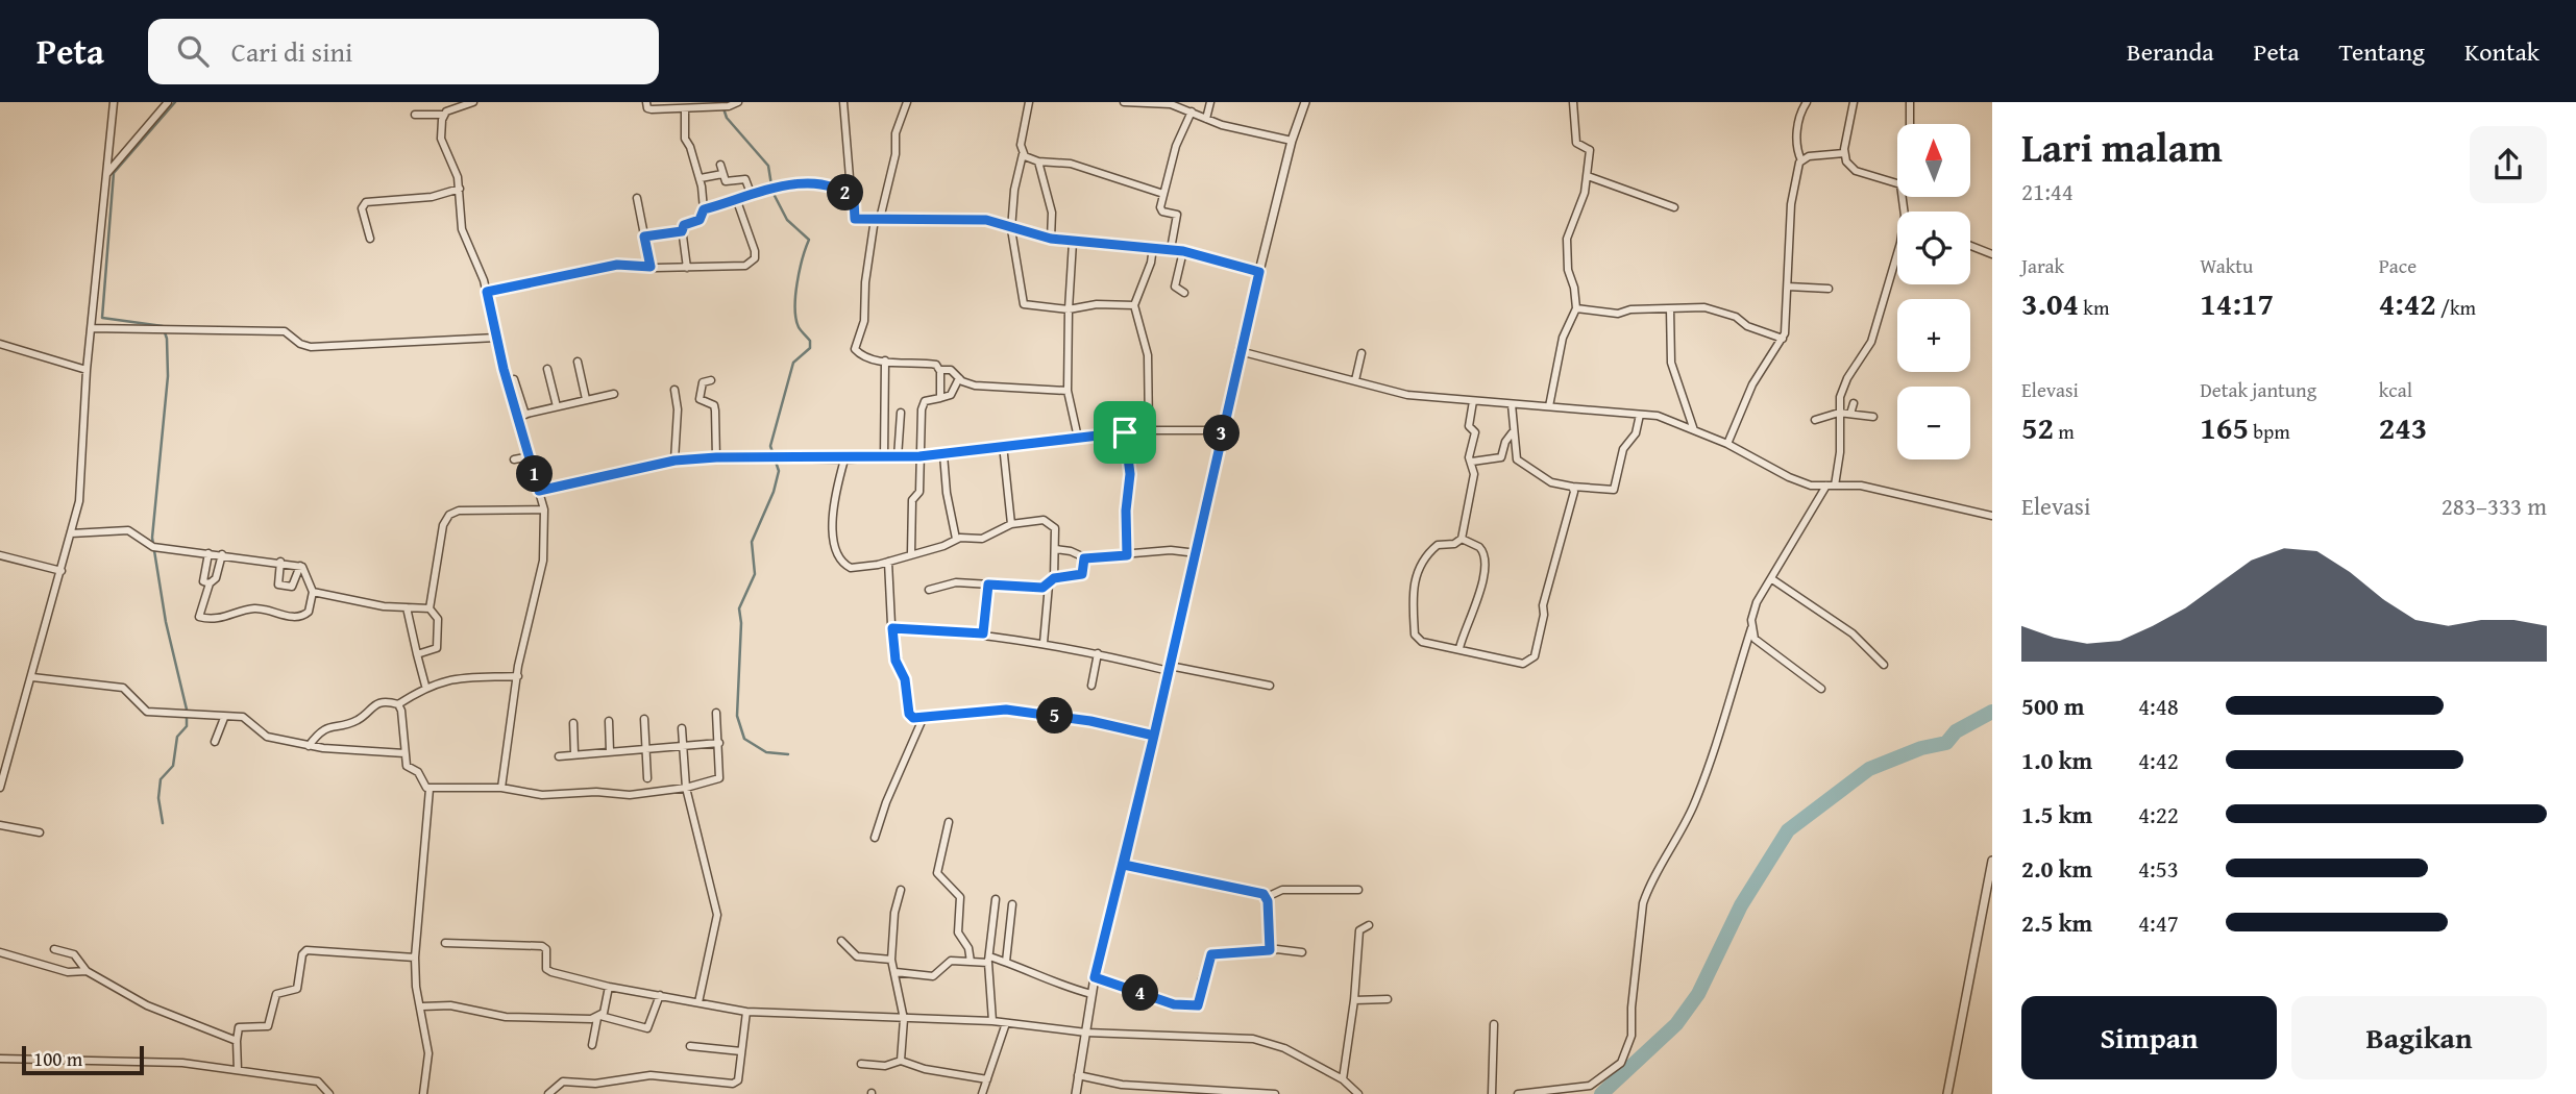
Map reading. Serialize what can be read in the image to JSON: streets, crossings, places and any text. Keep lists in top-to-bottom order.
{
  "scale_bar": "100 m",
  "north": "top",
  "page": {
    "header": "Peta",
    "search": "Cari di sini",
    "nav": [
      "Beranda",
      "Peta",
      "Tentang",
      "Kontak"
    ],
    "heading": ["Lari malam", "21:44"],
    "map_buttons": ["+", "−"],
    "pins": [
      "2",
      "3",
      "1",
      "5",
      "4"
    ],
    "stats": [
      ["Jarak", "3.04 km"],
      ["Waktu", "14:17"],
      ["Pace", "4:42 /km"],
      ["Elevasi", "52 m"],
      ["Detak jantung", "165 bpm"],
      ["kcal", "243"]
    ],
    "chart": ["Elevasi", "283–333 m"],
    "list": [
      {
        "name": "500 m",
        "note": "4:48"
      },
      {
        "name": "1.0 km",
        "note": "4:42"
      },
      {
        "name": "1.5 km",
        "note": "4:22"
      },
      {
        "name": "2.0 km",
        "note": "4:53"
      },
      {
        "name": "2.5 km",
        "note": "4:47"
      }
    ],
    "buttons": ["Simpan", "Bagikan"],
    "scale": "100 m"
  }
}
